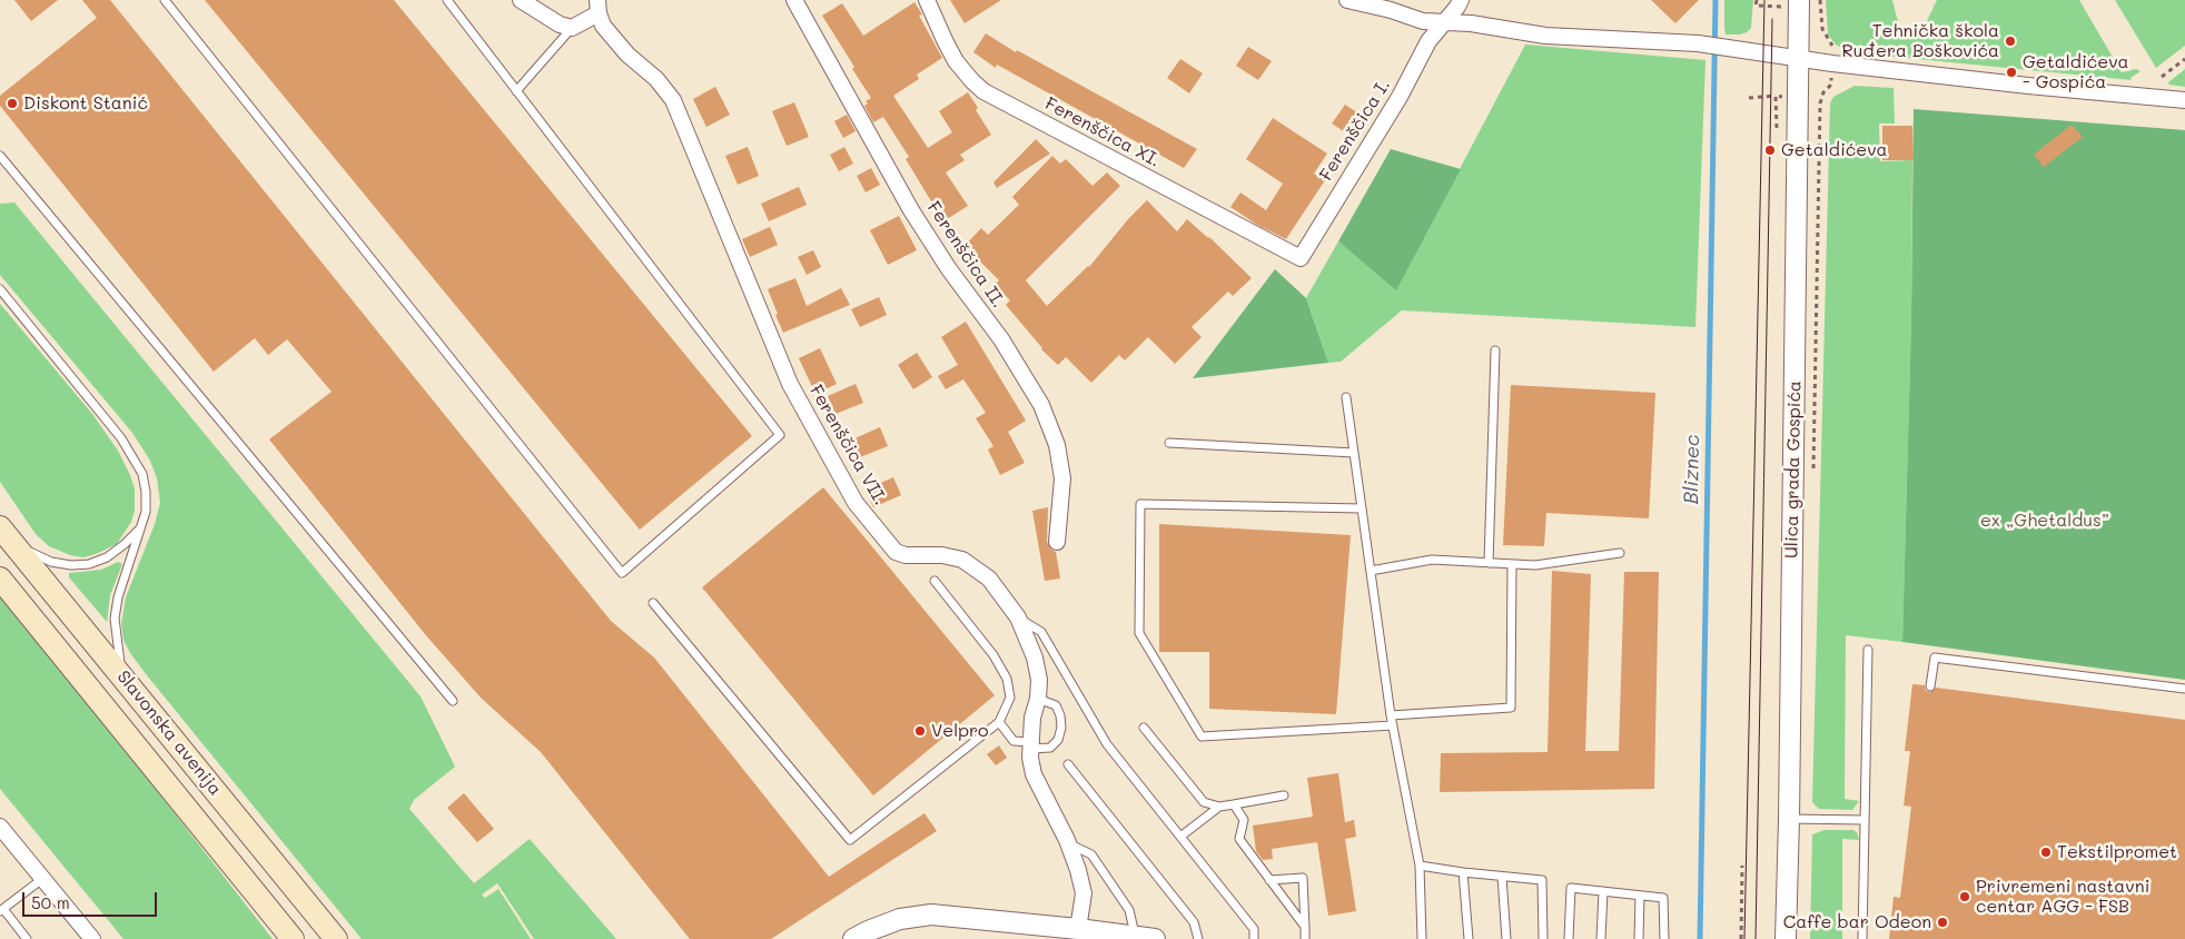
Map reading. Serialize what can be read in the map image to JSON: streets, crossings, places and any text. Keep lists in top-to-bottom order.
{
  "streets": {
    "main road": ["Slavonska avenija"],
    "street": [
      "Ferenščica I.",
      "Ferenščica XI.",
      "Ferenščica II.",
      "Ferenščica VII.",
      "Ulica grada Gospića"
    ]
  },
  "crossings": [
    ["Ferenščica I.", "Ferenščica XI."]
  ],
  "water": ["Bliznec"],
  "parks": ["ex „Ghetaldus”"],
  "places": [
    "Tehnička škola Ruđera Boškovića",
    "Getaldićeva - Gospića",
    "Diskont Stanić",
    "Getaldićeva",
    "Velpro",
    "Tekstilpromet",
    "Privremeni nastavni centar AGG - FSB",
    "Caffe bar Odeon"
  ],
  "scale_bar": "50 m"
}
